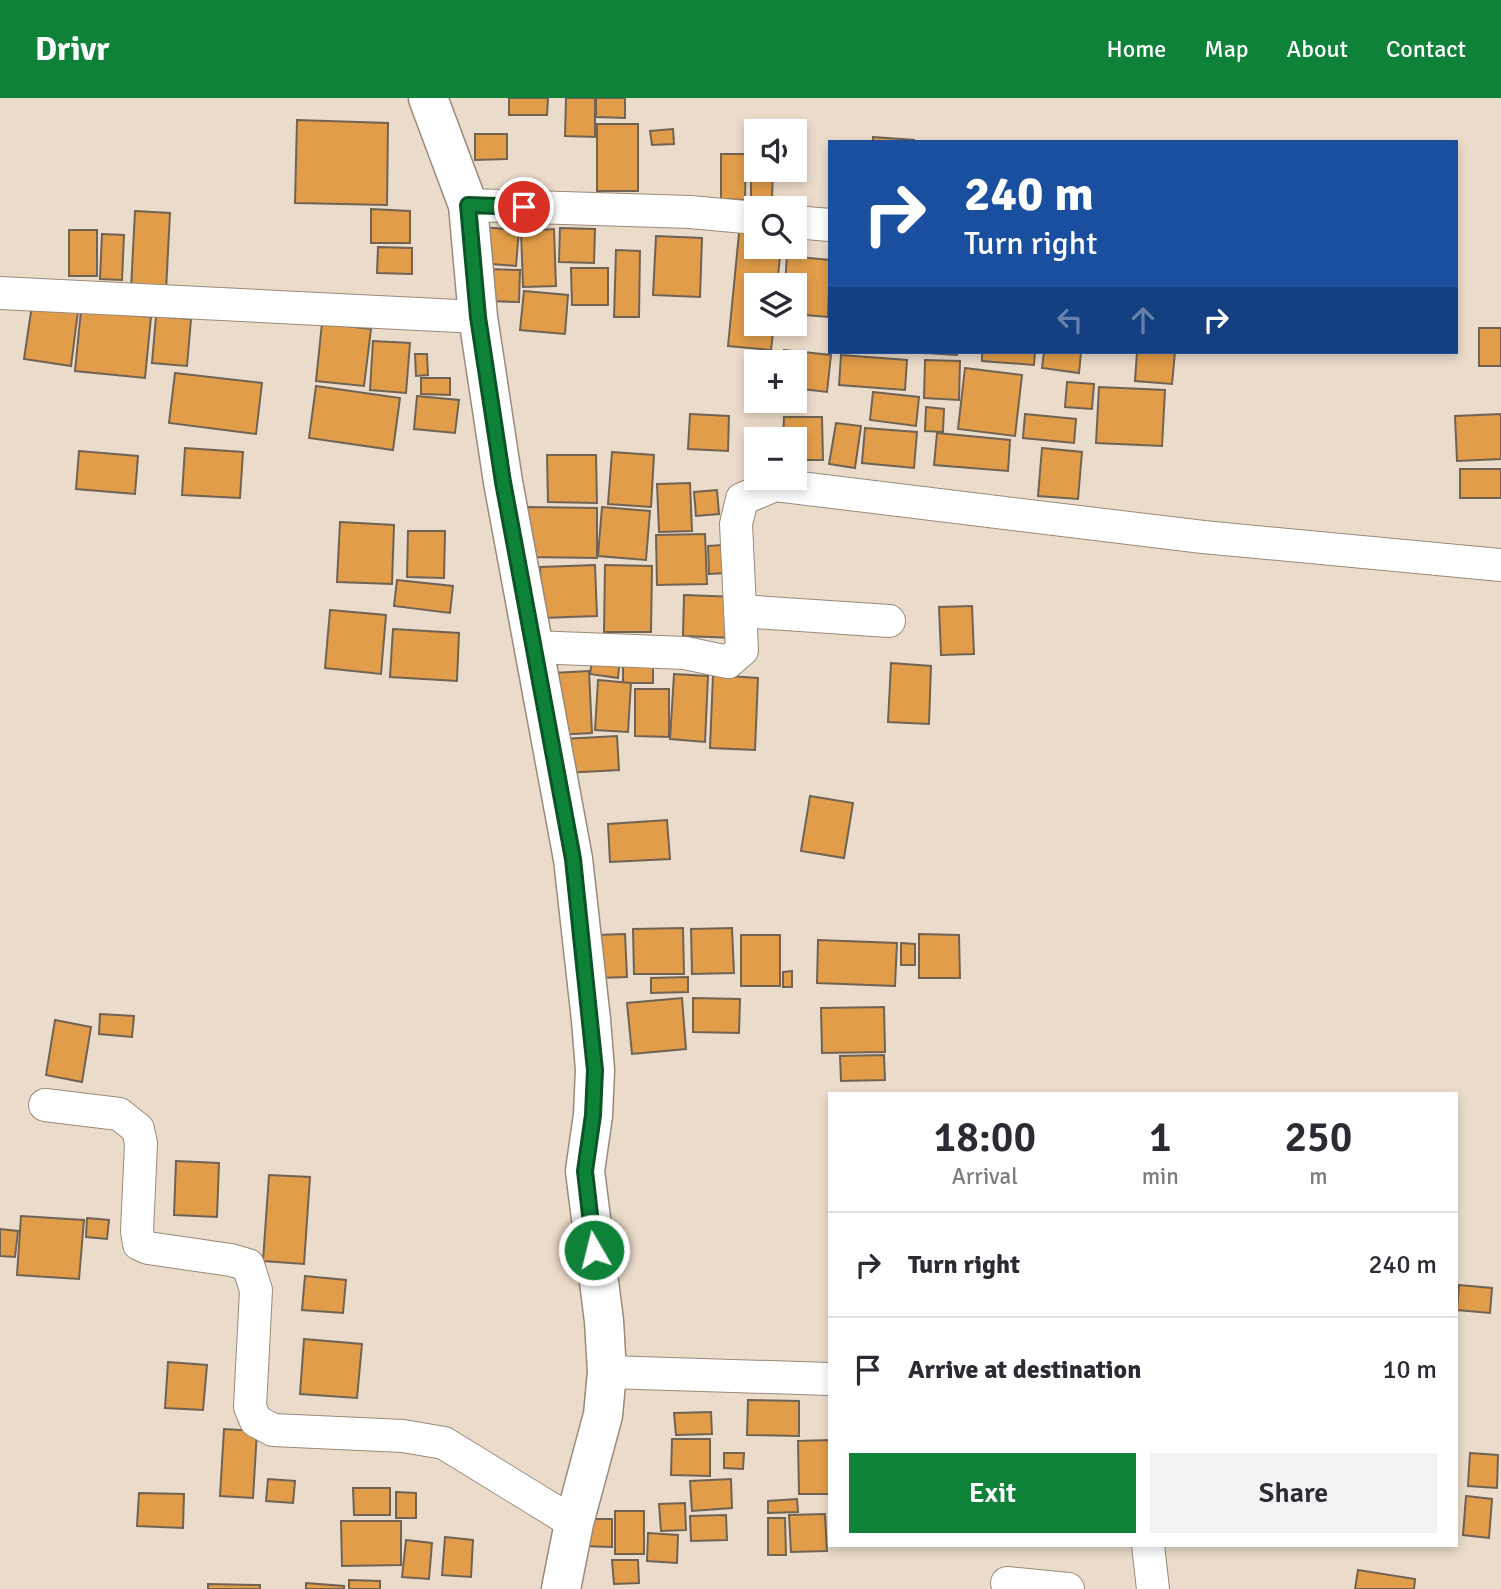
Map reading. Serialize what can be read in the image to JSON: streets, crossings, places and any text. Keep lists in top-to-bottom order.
{
  "page": {
    "header": "Drivr",
    "nav": [
      "Home",
      "Map",
      "About",
      "Contact"
    ],
    "map_buttons": ["+", "−"],
    "turn": ["240 m", "Turn right"],
    "eta": [
      "18:00",
      "Arrival",
      "1",
      "min",
      "250",
      "m"
    ],
    "list": [
      {
        "name": "Turn right",
        "value": "240 m"
      },
      {
        "name": "Arrive at destination",
        "value": "10 m"
      }
    ],
    "buttons": ["Exit", "Share"]
  }
}
